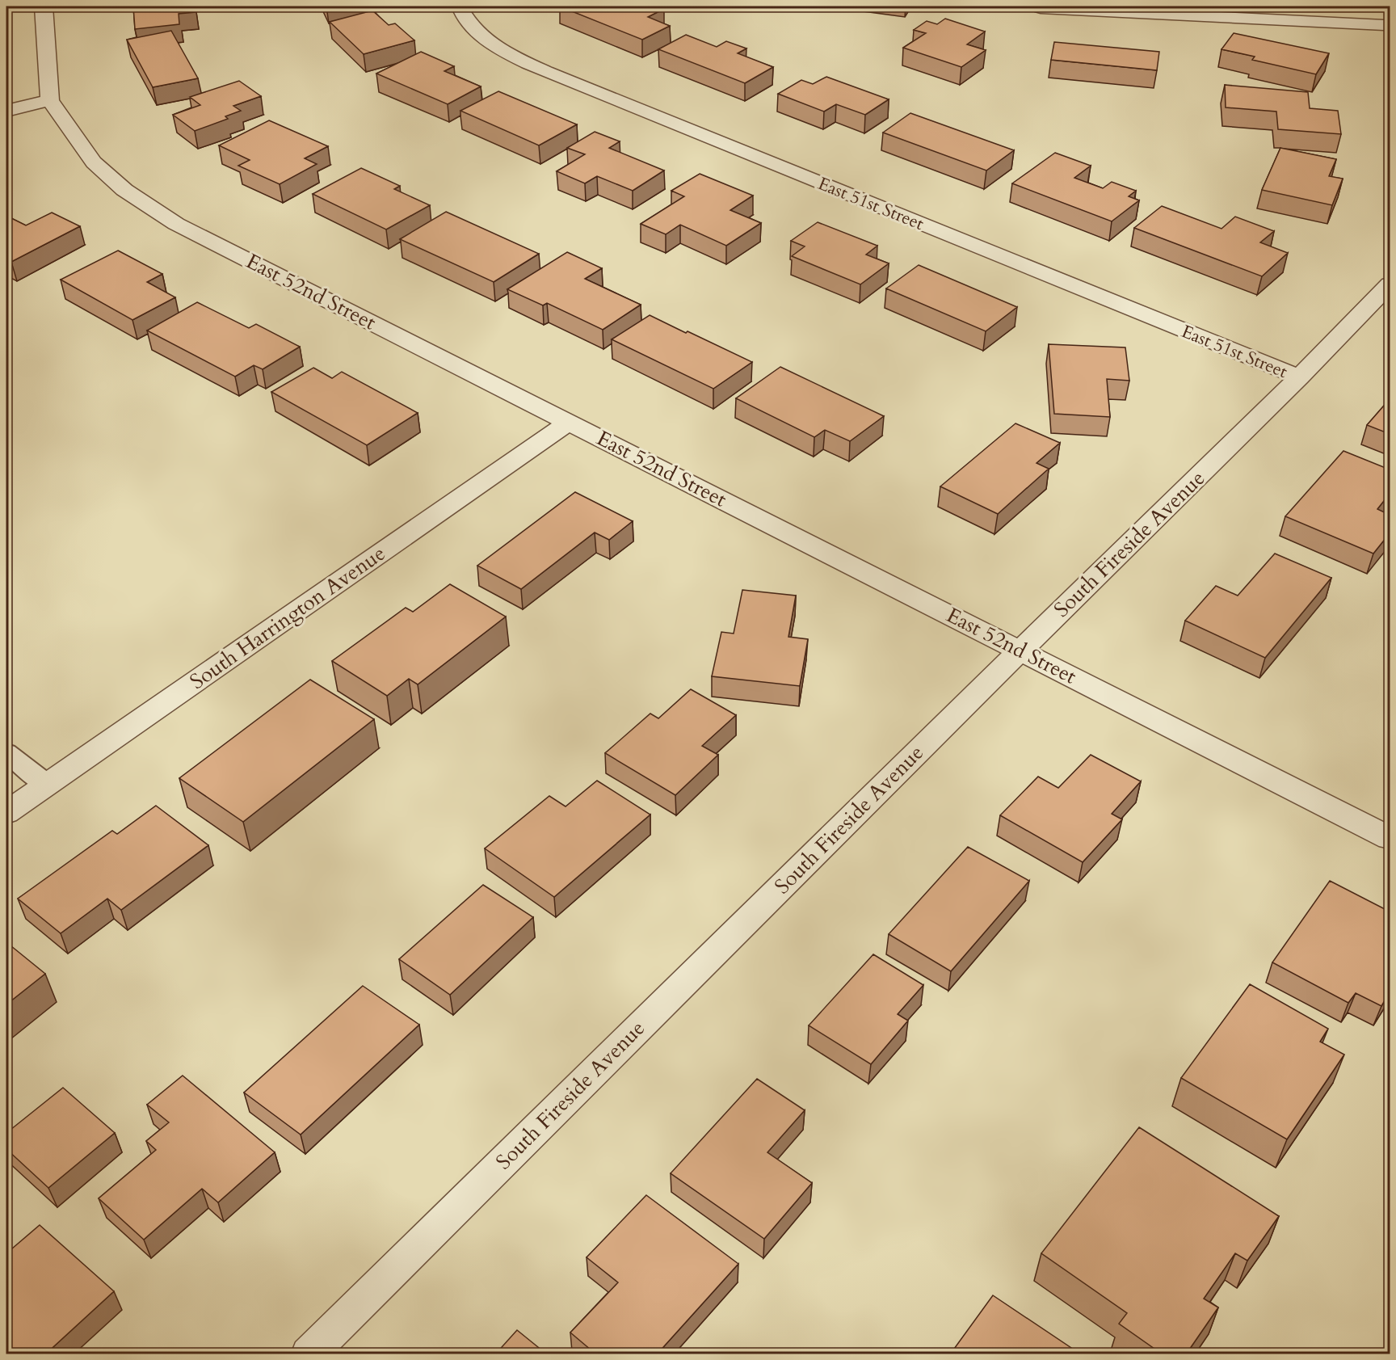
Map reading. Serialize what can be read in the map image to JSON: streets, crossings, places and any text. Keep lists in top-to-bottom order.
{
  "streets": {
    "street": [
      "East 51st Street",
      "East 52nd Street",
      "South Fireside Avenue",
      "South Harrington Avenue"
    ]
  },
  "crossings": [
    ["East 51st Street", "South Fireside Avenue"],
    ["East 52nd Street", "South Fireside Avenue"],
    ["East 52nd Street", "South Harrington Avenue"]
  ]
}
